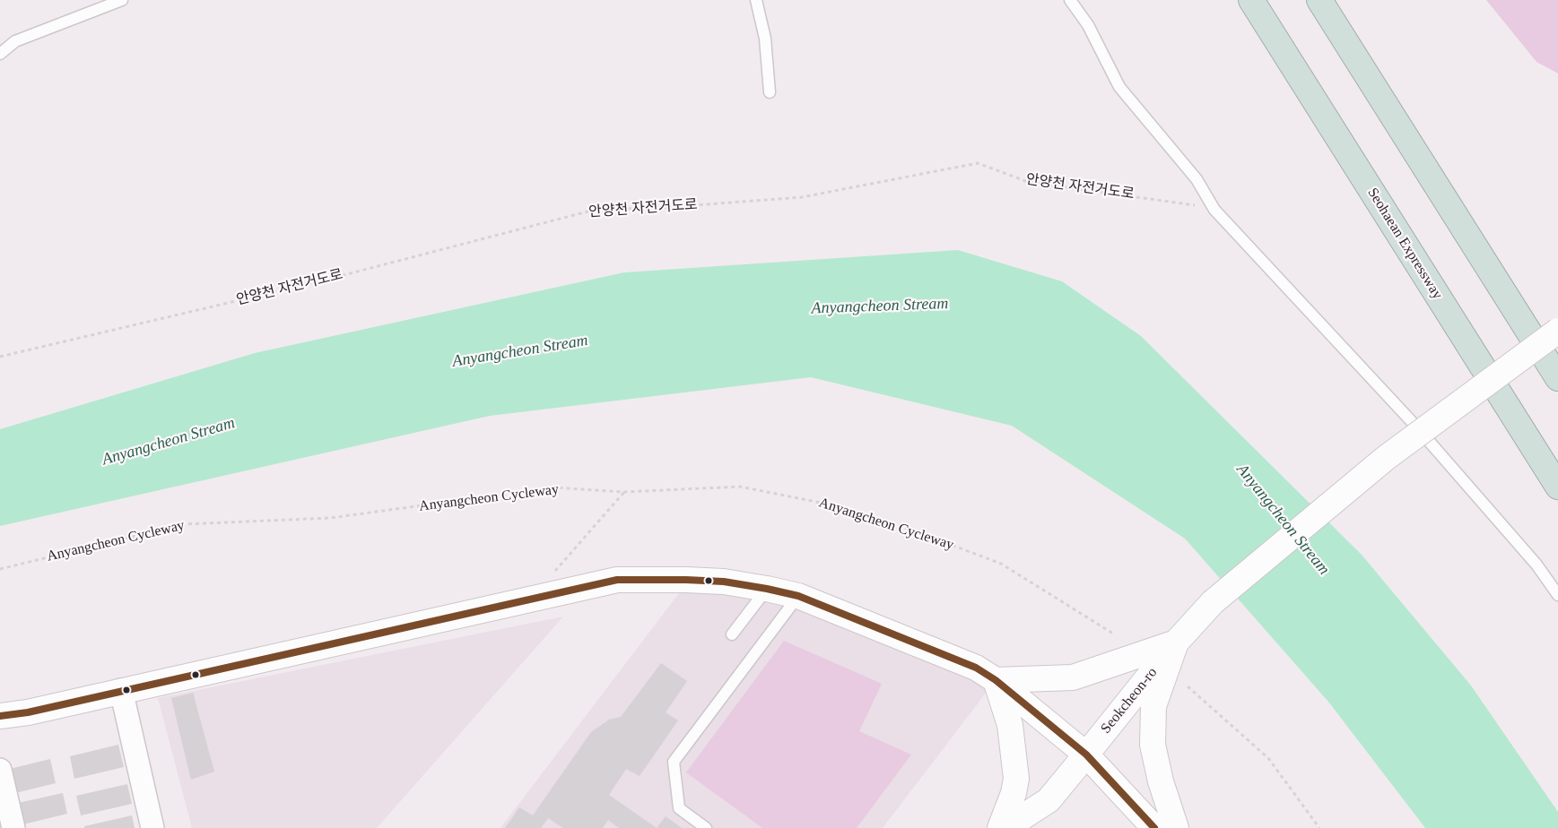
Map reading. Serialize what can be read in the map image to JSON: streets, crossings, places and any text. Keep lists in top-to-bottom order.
{
  "streets": {
    "highway": ["Seohaean Expressway"],
    "street": ["Seokcheon-ro"],
    "path": ["안양천 자전거도로", "Anyangcheon Cycleway"]
  },
  "water": ["Anyangcheon Stream"]
}
